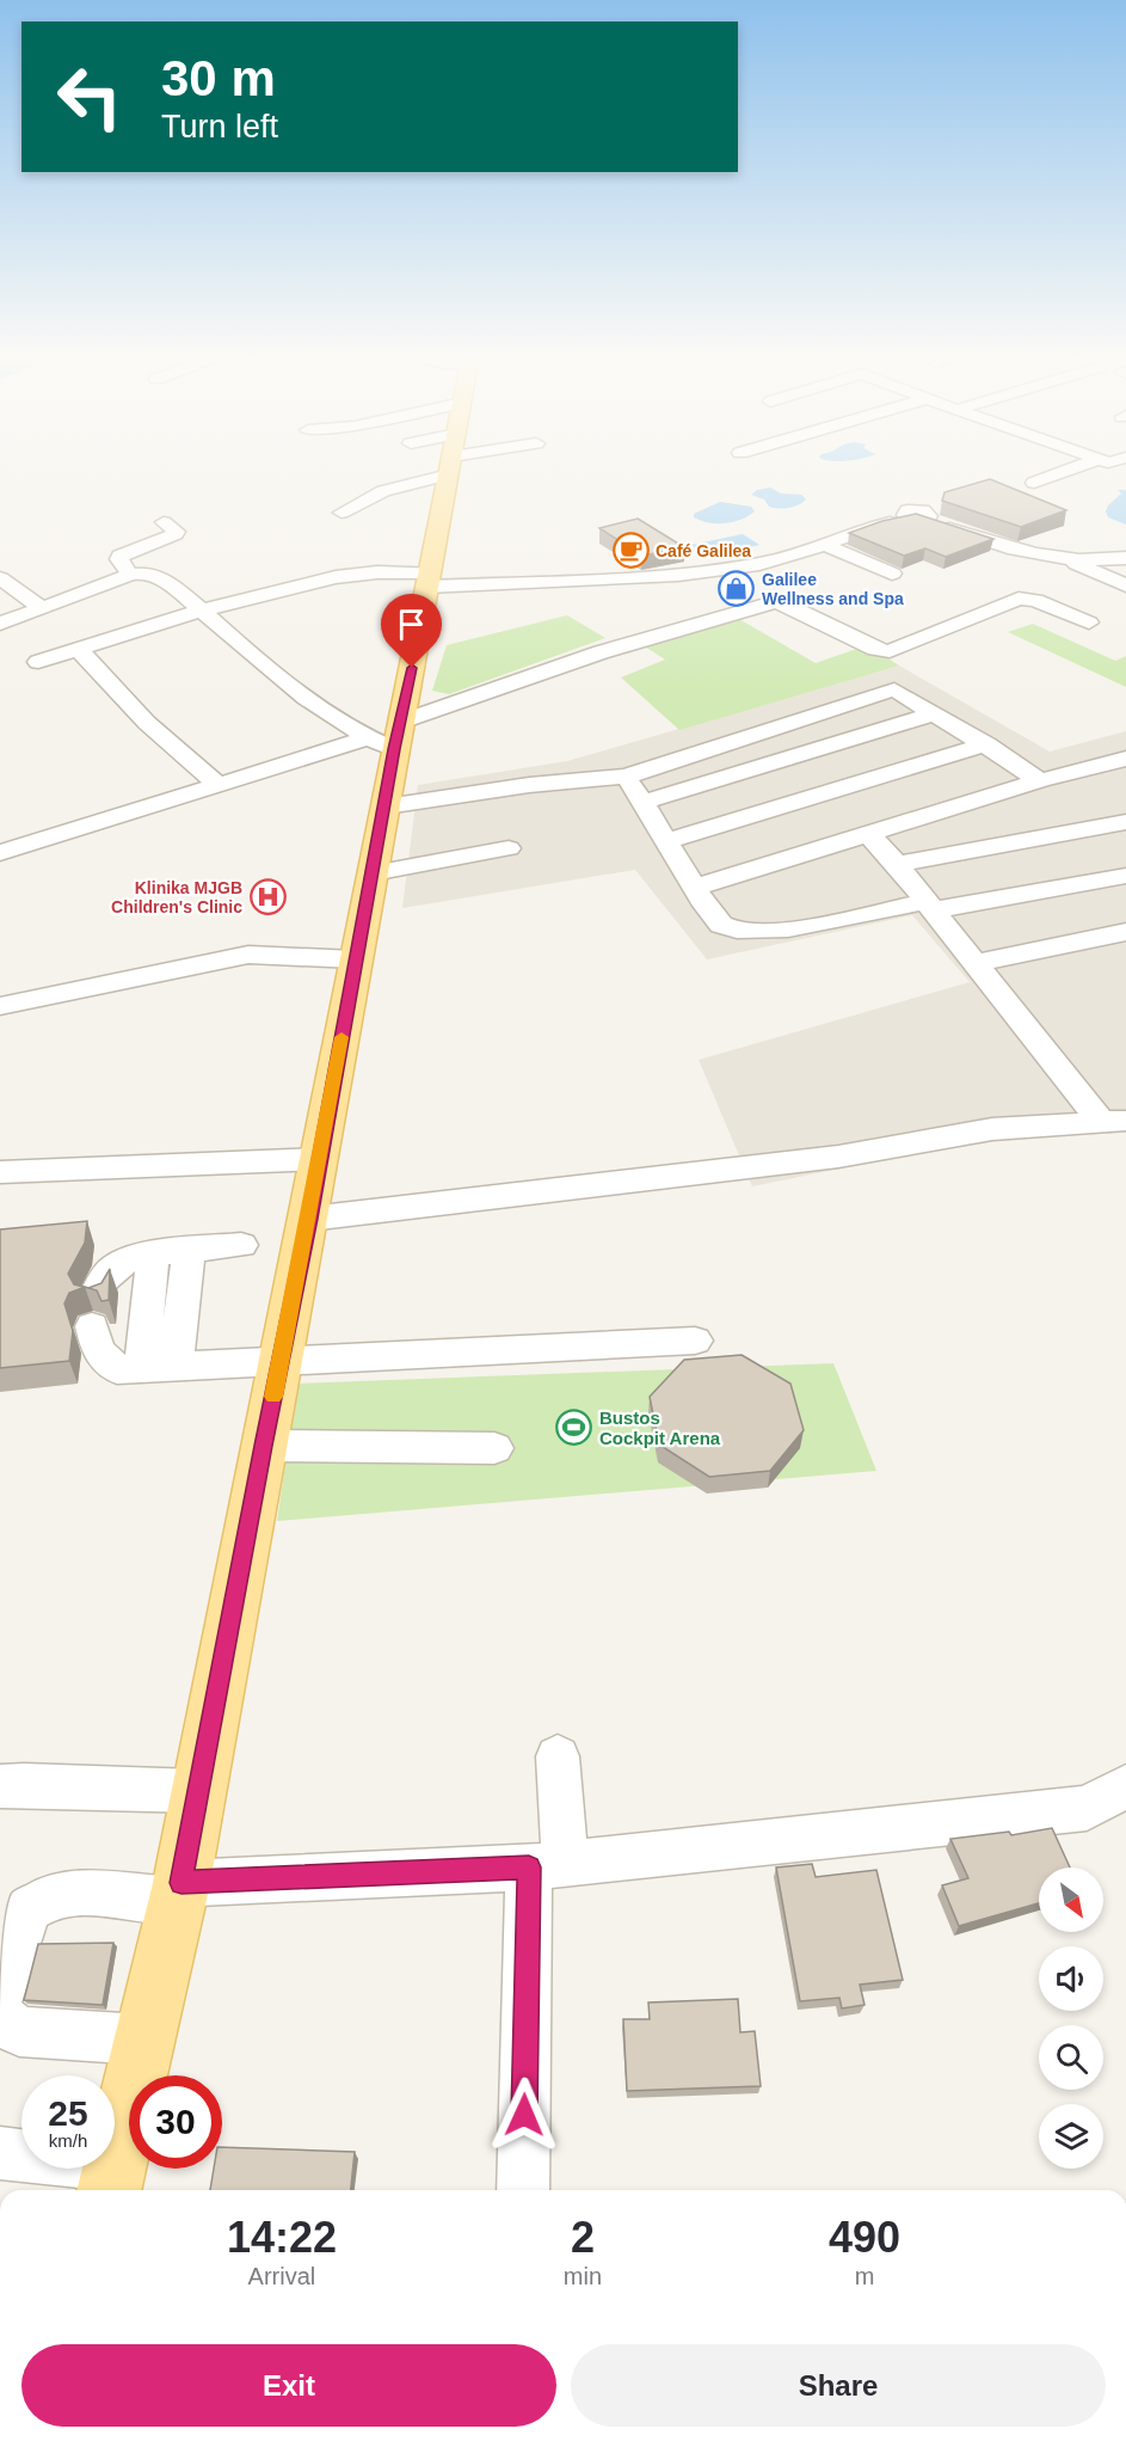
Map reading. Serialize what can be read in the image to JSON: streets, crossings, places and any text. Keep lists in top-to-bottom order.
{
  "places": {
    "cafe": ["Café Galilea"],
    "shop": ["Galilee Wellness and Spa"],
    "hospital": ["Klinika MJGB Children's Clinic"],
    "sports": ["Bustos Cockpit Arena"]
  },
  "north": "bottom right",
  "page": {
    "turn": ["30 m", "Turn left"],
    "speed": "25 km/h",
    "limit": "30",
    "eta": [
      "14:22",
      "Arrival",
      "2",
      "min",
      "490",
      "m"
    ],
    "buttons": ["Exit", "Share"]
  }
}
